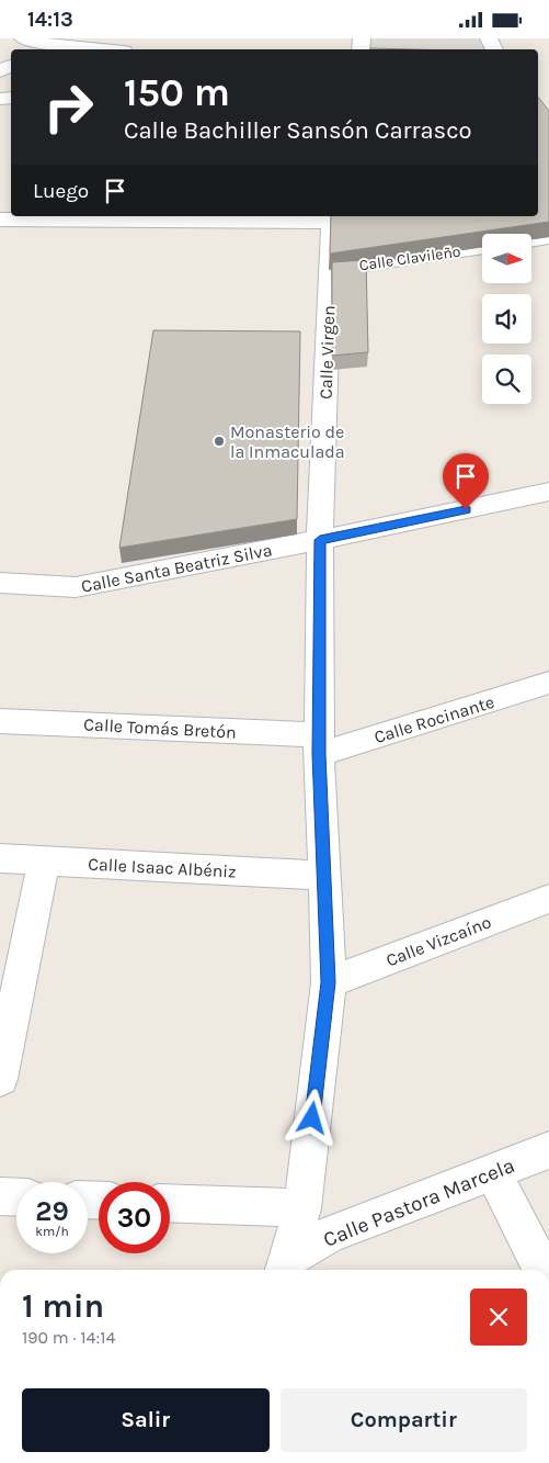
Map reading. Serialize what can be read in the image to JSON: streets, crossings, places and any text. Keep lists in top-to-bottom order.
{
  "streets": {
    "street": [
      "Calle Clavileño",
      "Calle Virgen",
      "Calle Santa Beatriz Silva",
      "Calle Rocinante",
      "Calle Tomás Bretón",
      "Calle Isaac Albéniz",
      "Calle Vizcaíno",
      "Calle Pastora Marcela"
    ]
  },
  "crossings": [
    ["Calle Clavileño", "Calle Virgen"],
    ["Calle Virgen", "Calle Santa Beatriz Silva"],
    ["Calle Virgen", "Calle Rocinante"],
    ["Calle Virgen", "Calle Tomás Bretón"],
    ["Calle Virgen", "Calle Isaac Albéniz"],
    ["Calle Virgen", "Calle Vizcaíno"],
    ["Calle Virgen", "Calle Pastora Marcela"],
    ["Calle Rocinante", "Calle Tomás Bretón"]
  ],
  "places": ["Monasterio de la Inmaculada"],
  "north": "right",
  "page": {
    "status": "14:13",
    "turn": ["150 m", "Calle Bachiller Sansón Carrasco"],
    "then": "Luego",
    "speed": "29 km/h",
    "limit": "30",
    "heading": ["1 min", "190 m · 14:14"],
    "buttons": ["Salir", "Compartir"]
  }
}
